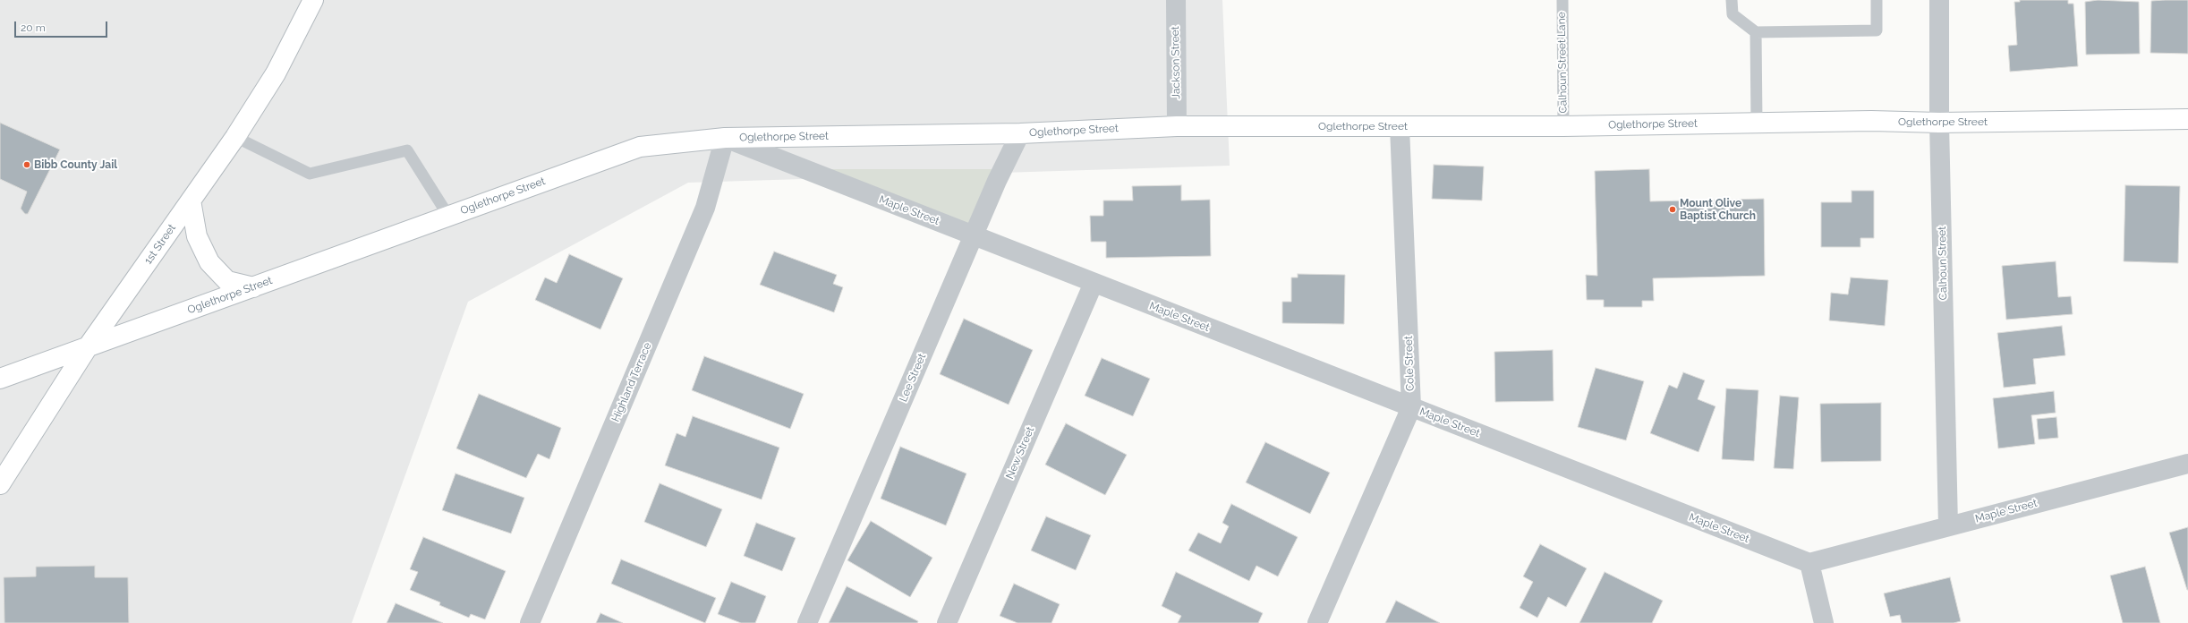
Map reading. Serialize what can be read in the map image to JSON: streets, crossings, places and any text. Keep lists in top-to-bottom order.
{
  "streets": {
    "street": [
      "Jackson Street",
      "Oglethorpe Street",
      "Maple Street",
      "1st Street",
      "Calhoun Street",
      "Cole Street",
      "Lee Street",
      "Highland Terrace",
      "New Street"
    ],
    "lane": ["Calhoun Street Lane"]
  },
  "crossings": [
    ["Jackson Street", "Oglethorpe Street"],
    ["Calhoun Street Lane", "Oglethorpe Street"],
    ["Oglethorpe Street", "Maple Street"],
    ["Oglethorpe Street", "1st Street"],
    ["Oglethorpe Street", "Calhoun Street"],
    ["Oglethorpe Street", "Cole Street"],
    ["Oglethorpe Street", "Lee Street"],
    ["Oglethorpe Street", "Highland Terrace"],
    ["Maple Street", "Calhoun Street"],
    ["Maple Street", "Cole Street"],
    ["Maple Street", "Lee Street"],
    ["Maple Street", "Highland Terrace"],
    ["Maple Street", "New Street"]
  ],
  "places": ["Bibb County Jail", "Mount Olive Baptist Church"],
  "scale_bar": "20 m"
}
